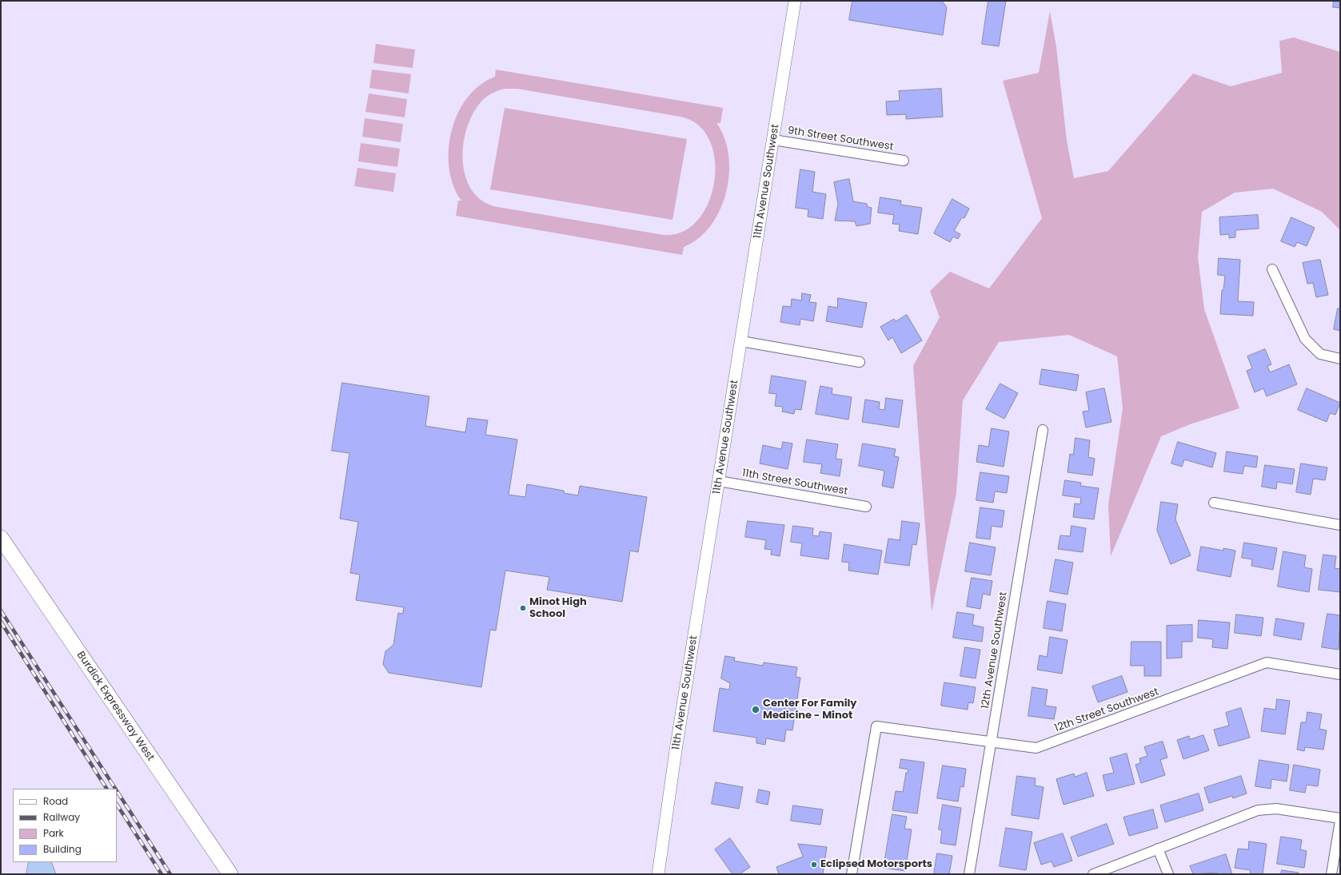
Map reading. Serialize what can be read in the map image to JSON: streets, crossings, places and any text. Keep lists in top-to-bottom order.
{
  "streets": {
    "main road": ["Burdick Expressway West"],
    "street": [
      "9th Street Southwest",
      "11th Avenue Southwest",
      "11th Street Southwest",
      "12th Avenue Southwest",
      "12th Street Southwest"
    ]
  },
  "crossings": [
    ["9th Street Southwest", "11th Avenue Southwest"],
    ["11th Avenue Southwest", "11th Street Southwest"],
    ["12th Avenue Southwest", "12th Street Southwest"]
  ],
  "places": ["Minot High School", "Center For Family Medicine - Minot", "Eclipsed Motorsports"],
  "legend": [
    "Road",
    "Railway",
    "Park",
    "Building"
  ]
}
